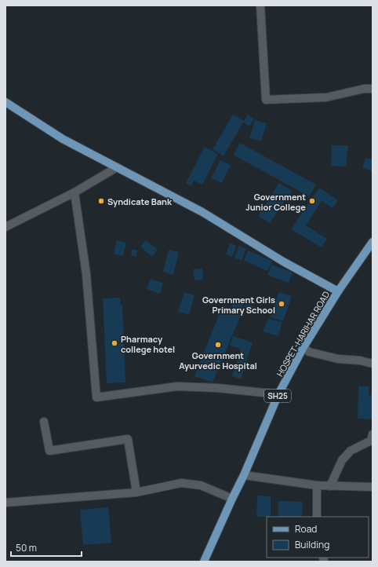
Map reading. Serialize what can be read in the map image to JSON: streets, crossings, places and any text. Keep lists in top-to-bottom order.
{
  "streets": {
    "main road": ["HOSPET-HARIHAR ROAD", "SH25"]
  },
  "places": [
    "Syndicate Bank",
    "Government Junior College",
    "Government Girls Primary School",
    "Pharmacy college hotel",
    "Government Ayurvedic Hospital"
  ],
  "legend": ["Road", "Building"],
  "scale_bar": "50 m"
}
